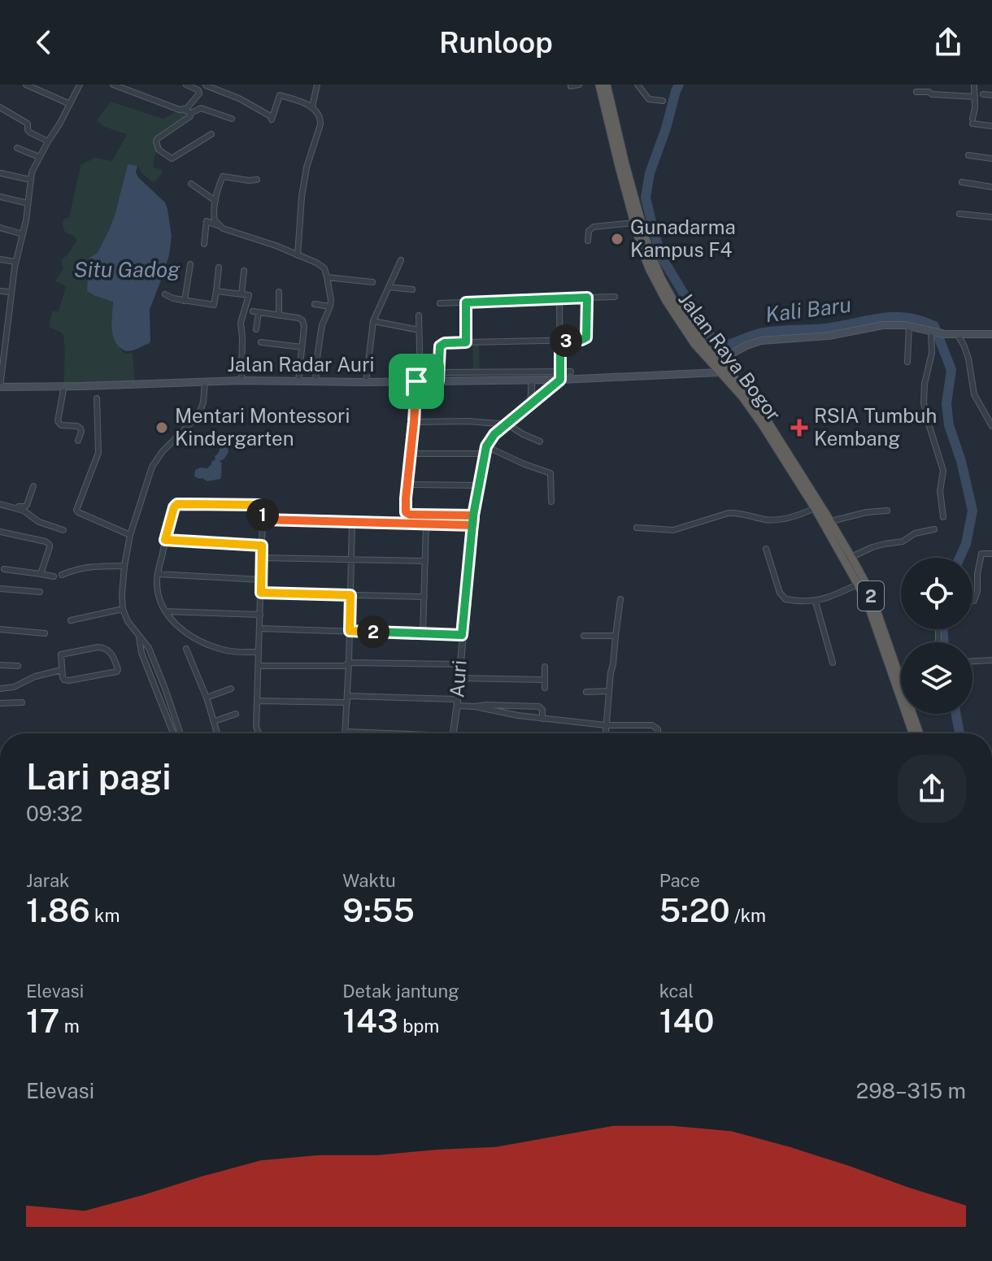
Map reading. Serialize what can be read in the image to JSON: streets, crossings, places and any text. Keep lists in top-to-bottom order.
{
  "streets": {
    "highway": ["Jalan Raya Bogor", "2"],
    "main road": ["Jalan Radar Auri"],
    "street": ["Auri"]
  },
  "crossings": [
    ["Jalan Raya Bogor", "Jalan Radar Auri"],
    ["Jalan Radar Auri", "Auri"]
  ],
  "water": ["Situ Gadog", "Kali Baru"],
  "places": {
    "other": ["Gunadarma Kampus F4", "Mentari Montessori Kindergarten"],
    "health": ["RSIA Tumbuh Kembang"]
  },
  "page": {
    "header": "Runloop",
    "pins": ["3", "1", "2"],
    "heading": ["Lari pagi", "09:32"],
    "stats": [
      ["Jarak", "1.86 km"],
      ["Waktu", "9:55"],
      ["Pace", "5:20 /km"],
      ["Elevasi", "17 m"],
      ["Detak jantung", "143 bpm"],
      ["kcal", "140"]
    ],
    "chart": ["Elevasi", "298–315 m"]
  }
}
